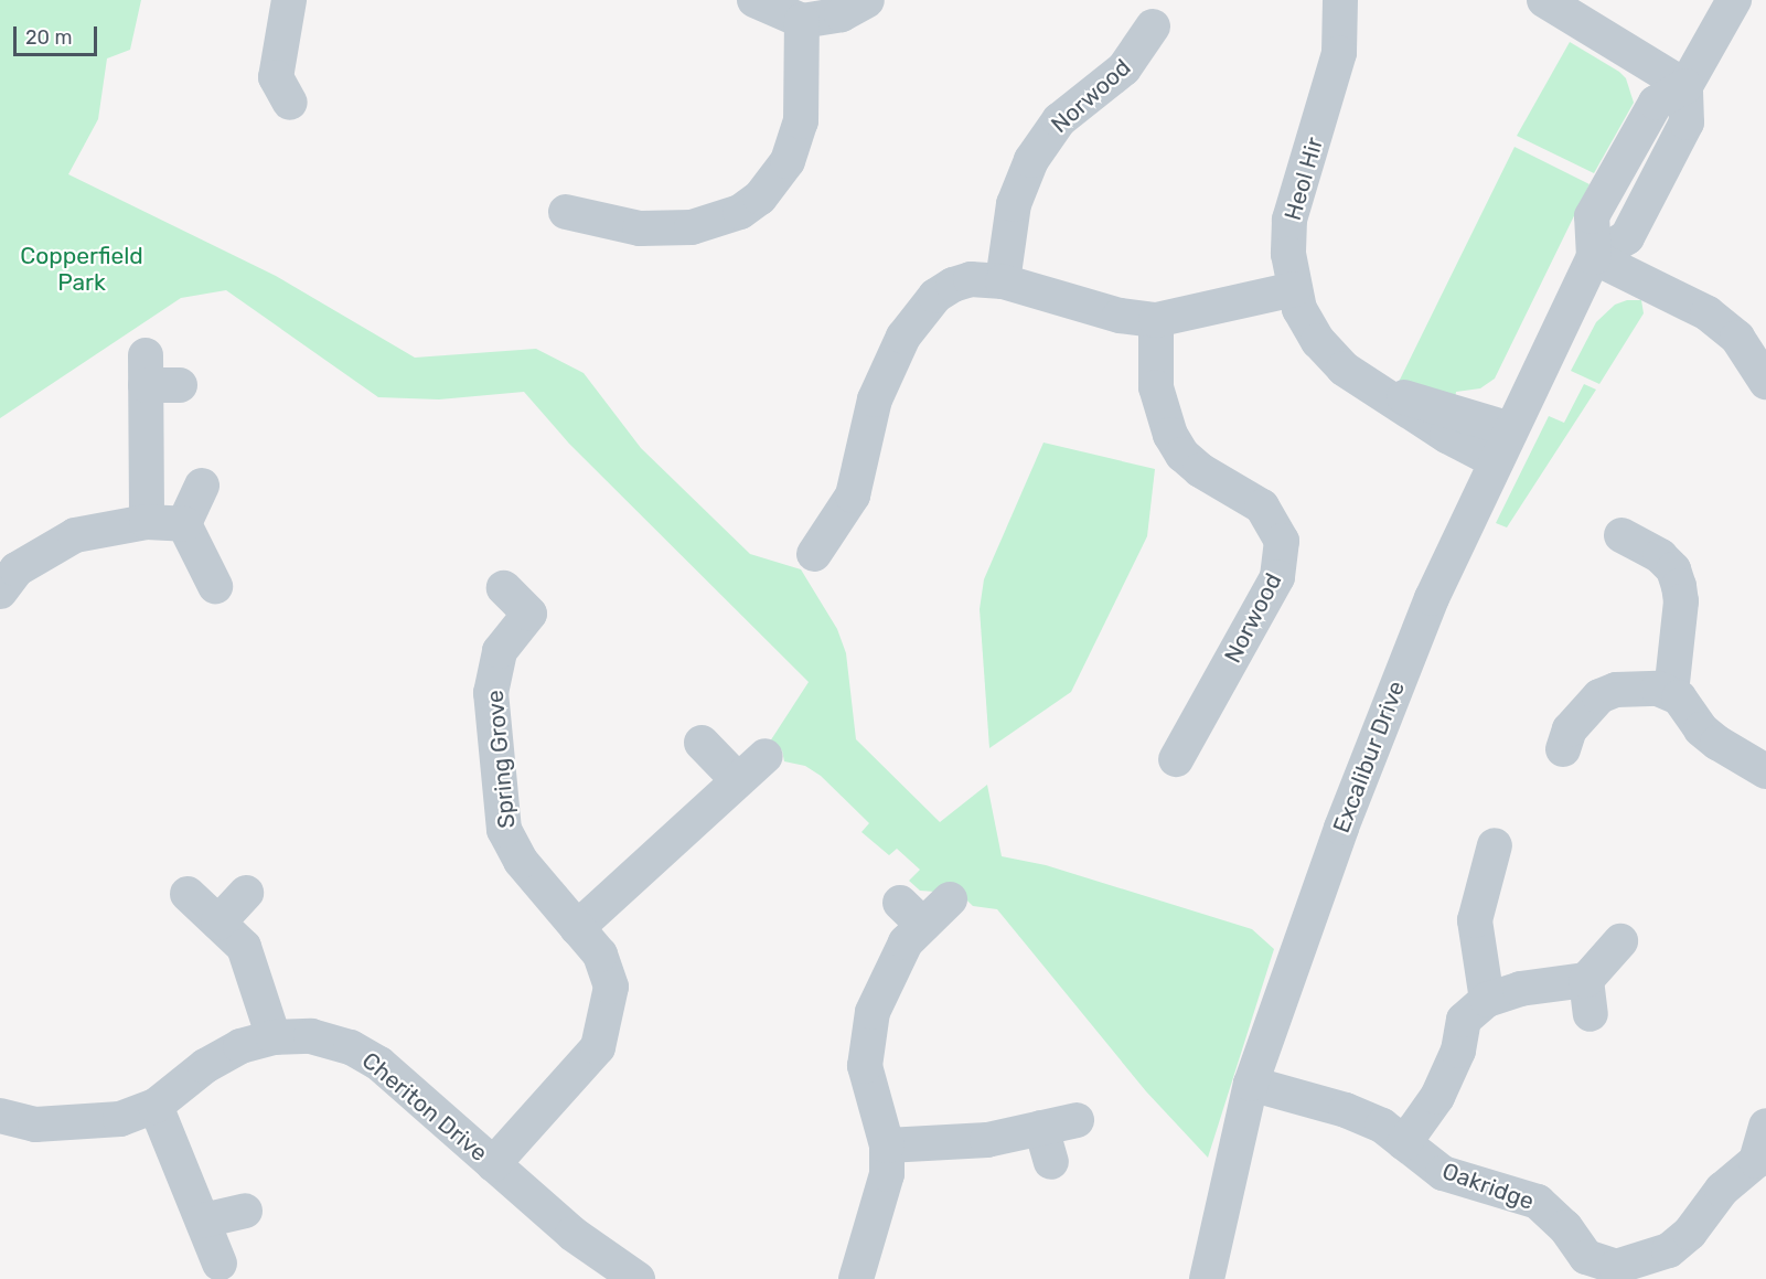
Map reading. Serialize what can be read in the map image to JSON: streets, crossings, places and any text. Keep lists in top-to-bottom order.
{
  "streets": {
    "street": [
      "Norwood",
      "Heol Hir",
      "Excalibur Drive",
      "Spring Grove",
      "Cheriton Drive",
      "Oakridge"
    ]
  },
  "crossings": [
    ["Heol Hir", "Excalibur Drive"],
    ["Excalibur Drive", "Oakridge"],
    ["Spring Grove", "Cheriton Drive"]
  ],
  "parks": ["Copperfield Park"],
  "scale_bar": "20 m"
}
